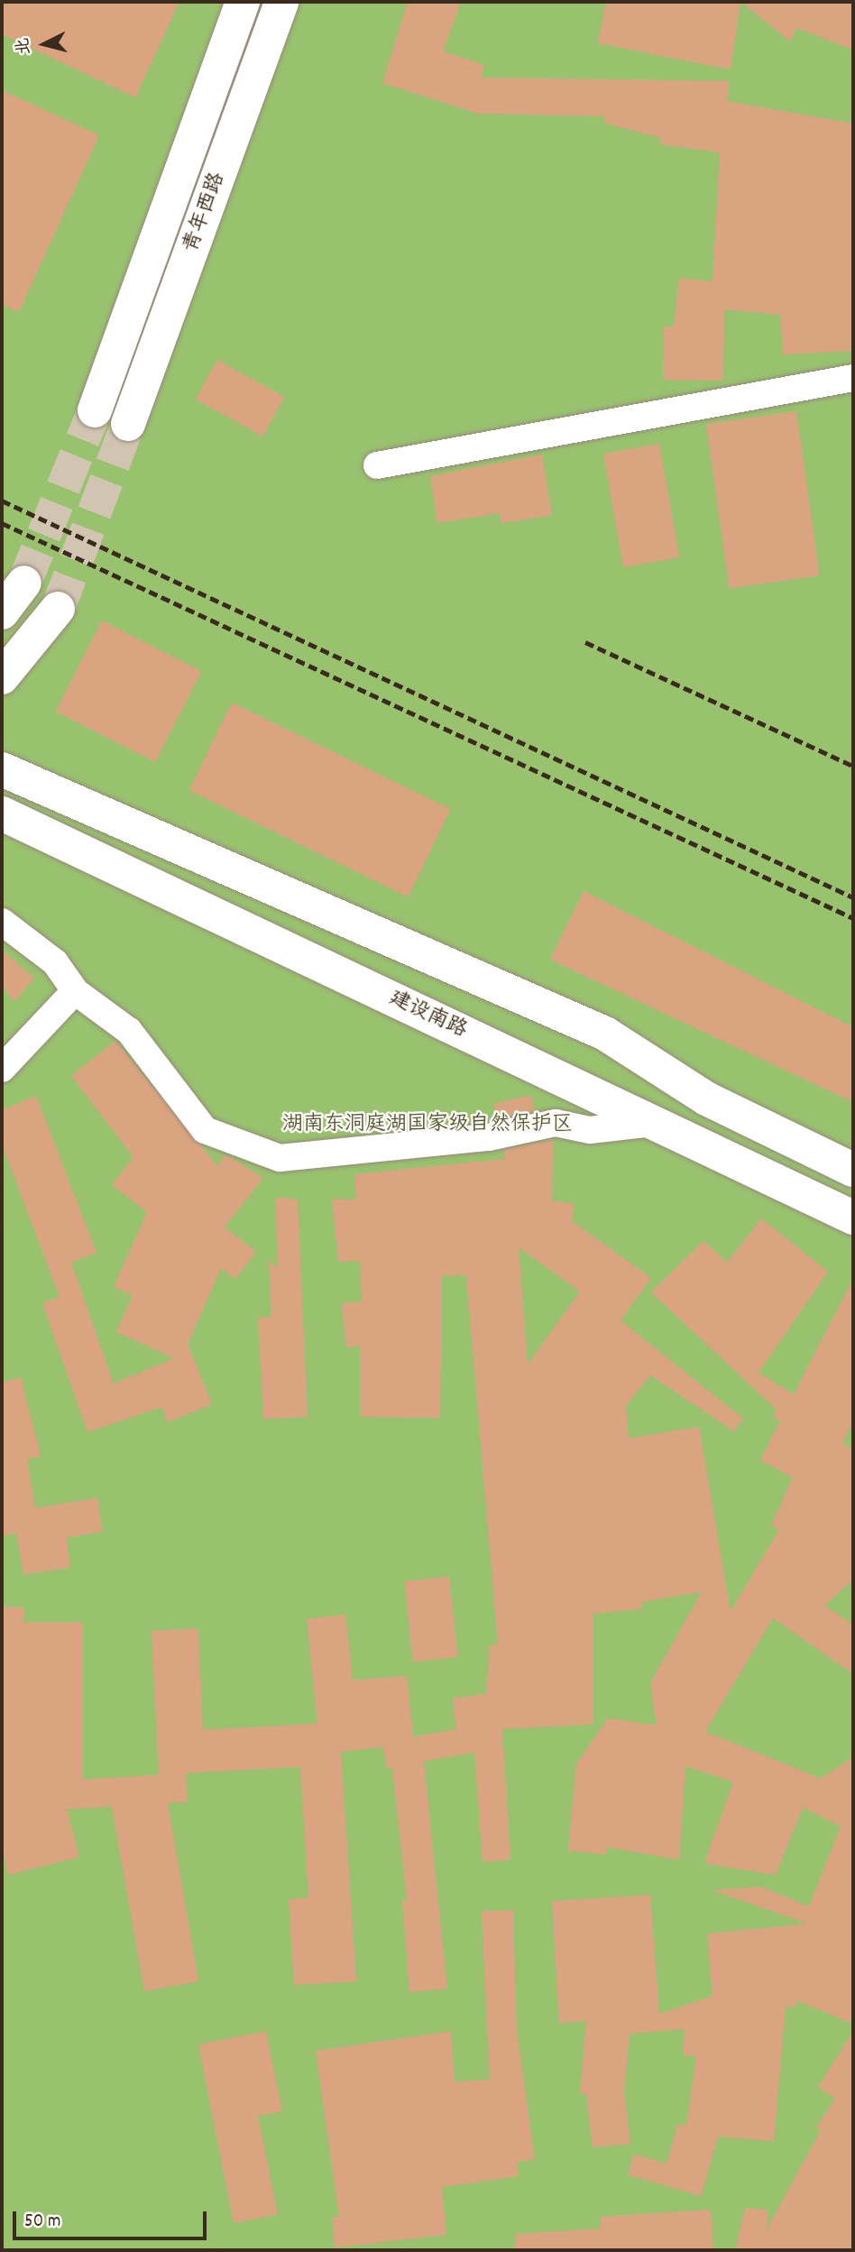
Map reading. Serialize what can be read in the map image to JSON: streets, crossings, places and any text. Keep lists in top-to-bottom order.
{
  "streets": {
    "main road": ["青年西路", "建设南路"]
  },
  "parks": ["湖南东洞庭湖国家级自然保护区"],
  "scale_bar": "50 m",
  "north": "left"
}
